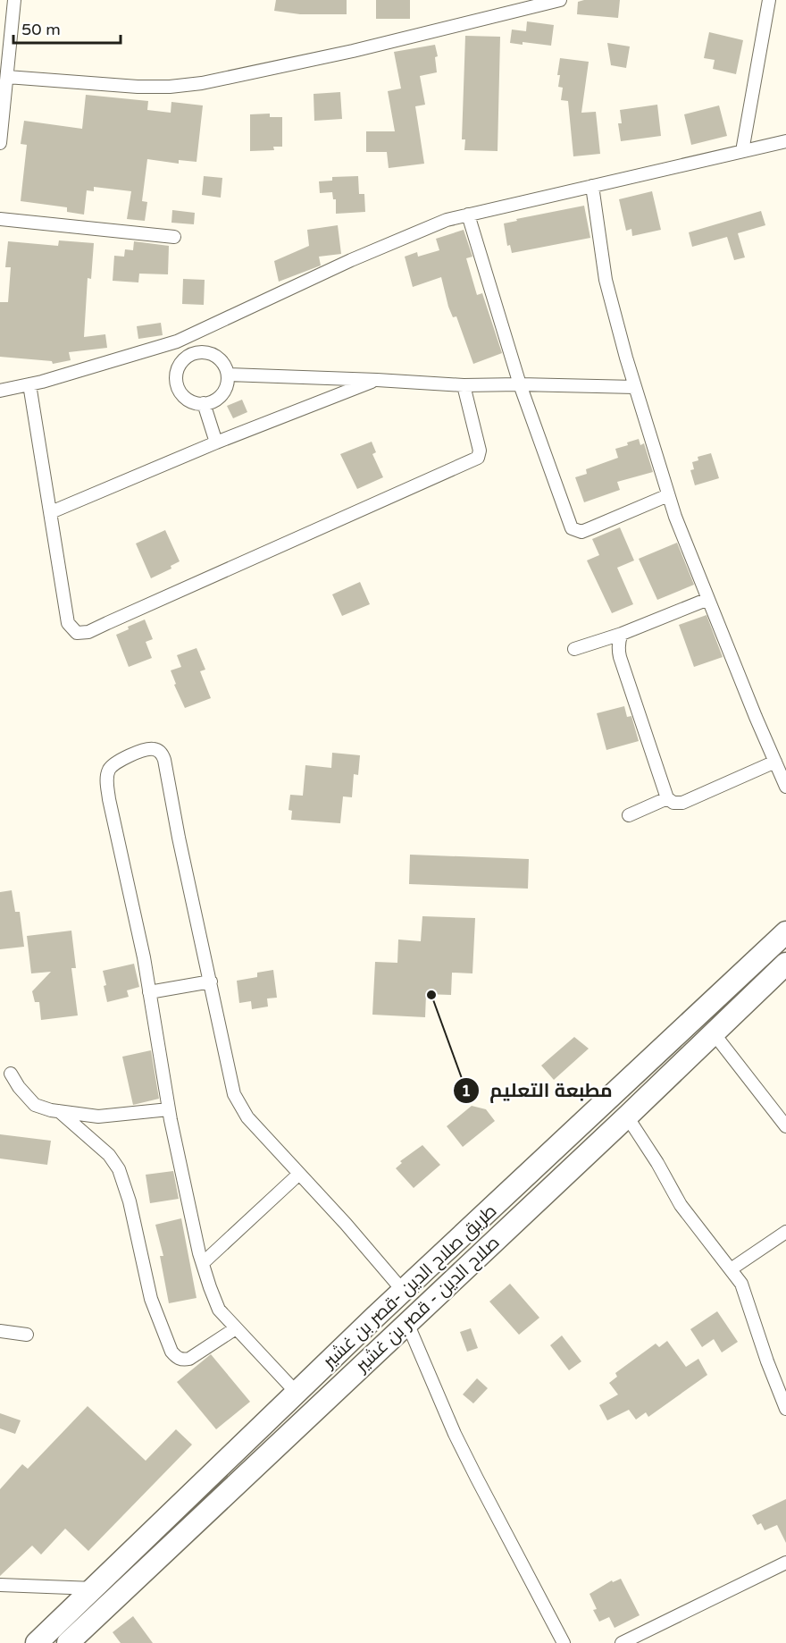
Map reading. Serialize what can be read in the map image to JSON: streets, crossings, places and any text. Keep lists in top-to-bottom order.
{
  "streets": {
    "highway": ["طريق صلاح الدين -قصر بن غشير", "صلاح الدين - قصر بن غشير"]
  },
  "places": ["مطبعة التعليم"],
  "scale_bar": "50 m"
}
